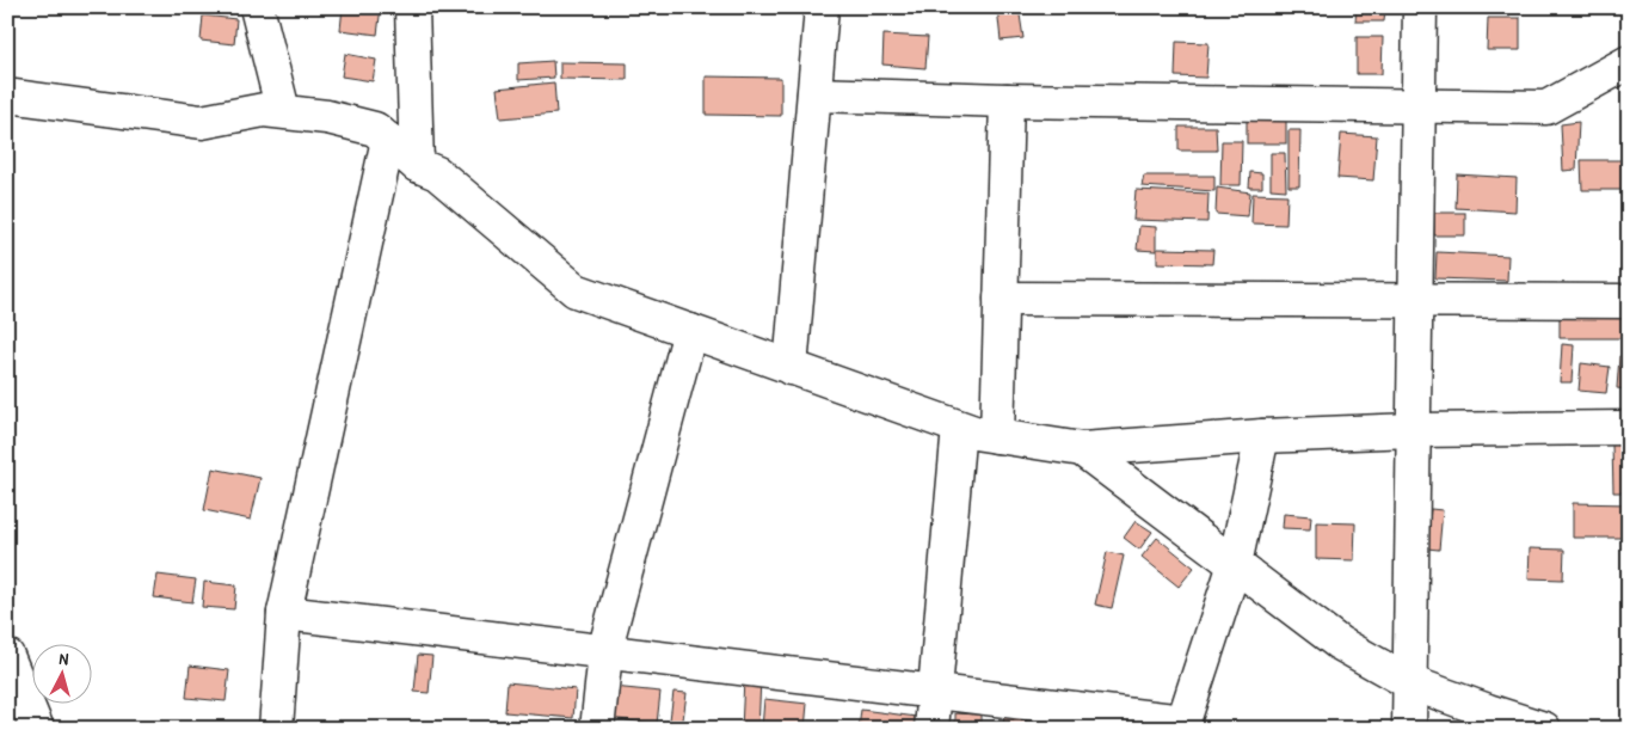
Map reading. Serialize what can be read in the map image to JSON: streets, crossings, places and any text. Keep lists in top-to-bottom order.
{
  "north": "top"
}
